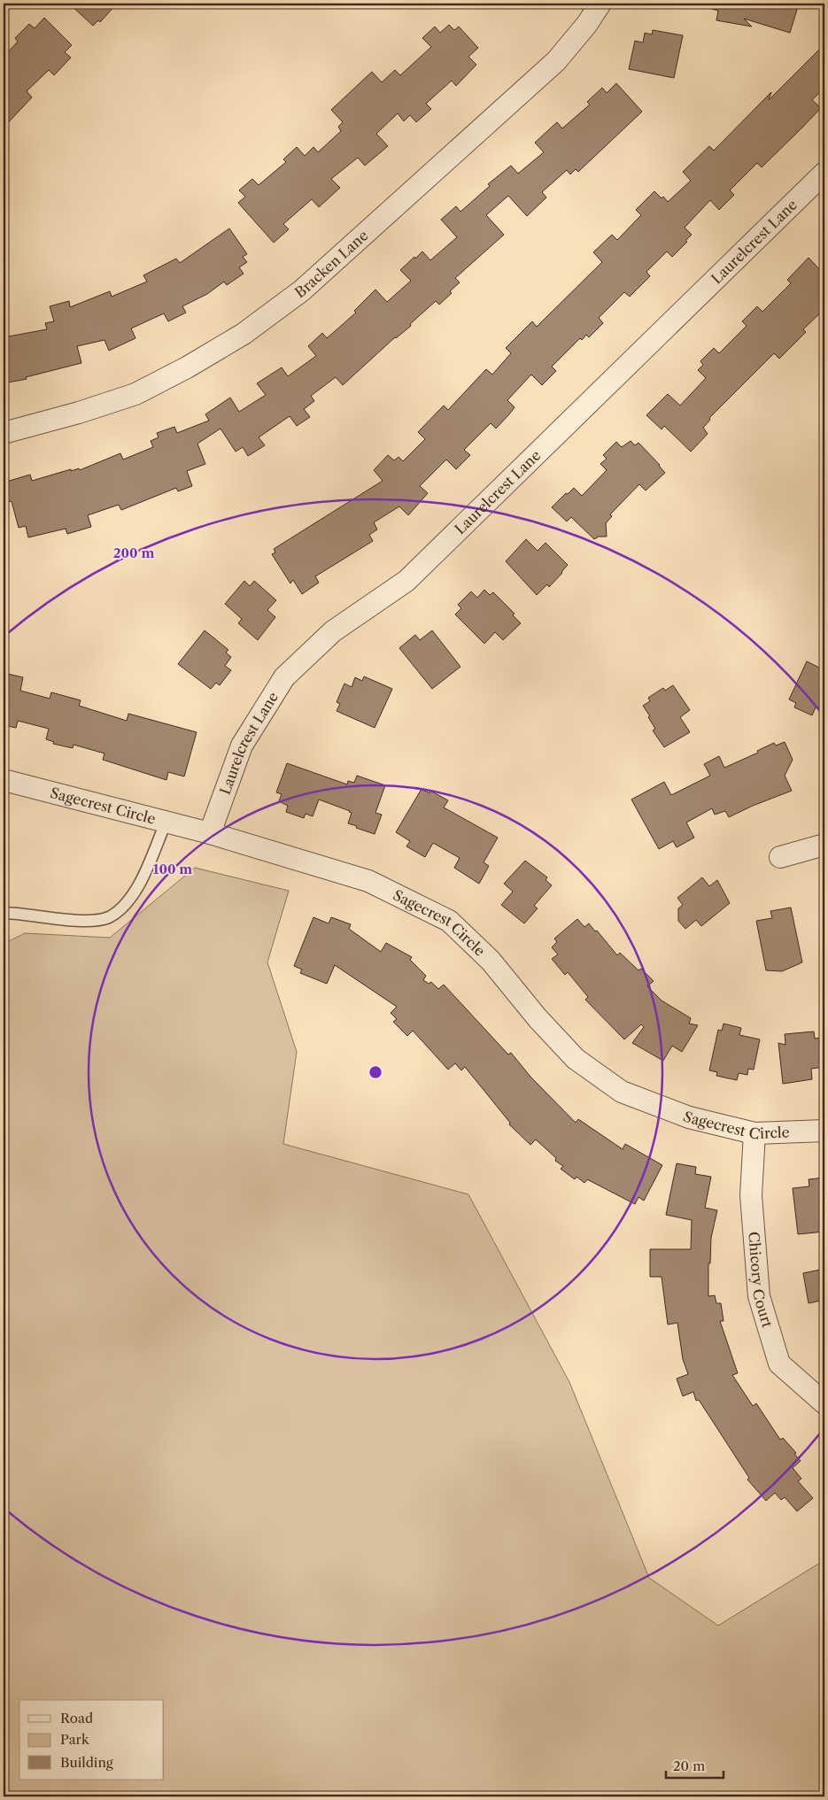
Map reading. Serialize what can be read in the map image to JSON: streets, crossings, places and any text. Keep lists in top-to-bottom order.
{
  "streets": {
    "street": [
      "Laurelcrest Lane",
      "Bracken Lane",
      "Sagecrest Circle",
      "Chicory Court"
    ]
  },
  "crossings": [
    ["Laurelcrest Lane", "Sagecrest Circle"],
    ["Sagecrest Circle", "Chicory Court"]
  ],
  "legend": ["Road", "Park", "Building"],
  "scale_bar": "20 m",
  "rings": ["200 m", "100 m"]
}
